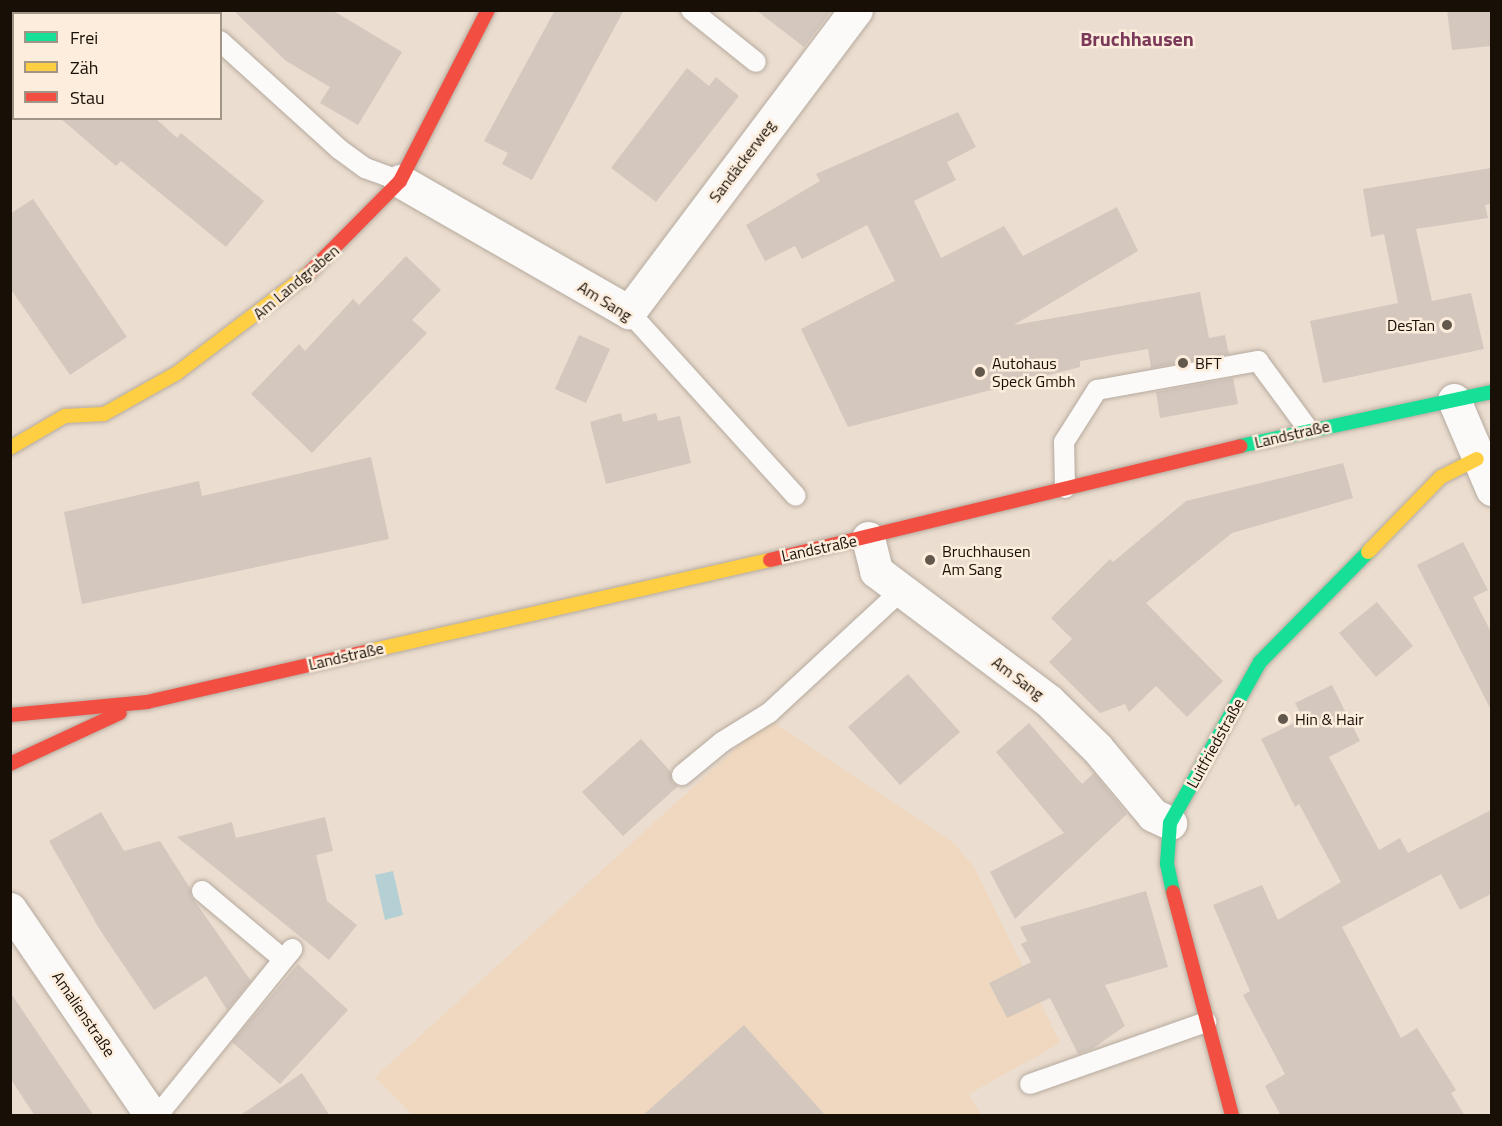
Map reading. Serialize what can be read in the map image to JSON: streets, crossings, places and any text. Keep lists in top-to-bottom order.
{
  "streets": {
    "street": [
      "Sandäckerweg",
      "Am Landgraben",
      "Am Sang",
      "Landstraße",
      "Luitfriedstraße",
      "Amalienstraße"
    ]
  },
  "crossings": [
    ["Sandäckerweg", "Am Sang"],
    ["Am Landgraben", "Am Sang"],
    ["Am Sang", "Landstraße"],
    ["Am Sang", "Luitfriedstraße"]
  ],
  "districts": ["Bruchhausen"],
  "places": [
    "DesTan",
    "BFT",
    "Autohaus Speck Gmbh",
    "Bruchhausen Am Sang",
    "Hin & Hair"
  ],
  "legend": ["Frei", "Zäh", "Stau"]
}
